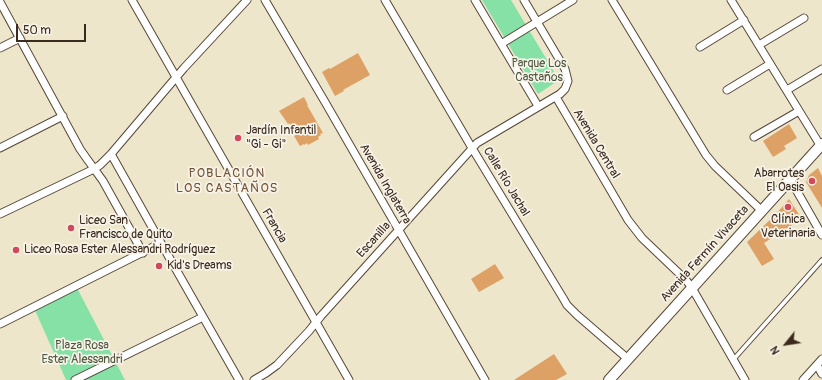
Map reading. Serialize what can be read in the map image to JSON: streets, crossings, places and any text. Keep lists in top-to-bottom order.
{
  "streets": {
    "main road": ["Avenida Fermín Vivaceta"],
    "street": [
      "Avenida Central",
      "Calle Río Jachal",
      "Avenida Inglaterra",
      "Francia",
      "Escanilla"
    ]
  },
  "crossings": [
    ["Avenida Central", "Escanilla"],
    ["Avenida Central", "Avenida Fermín Vivaceta"],
    ["Calle Río Jachal", "Escanilla"],
    ["Calle Río Jachal", "Avenida Fermín Vivaceta"],
    ["Avenida Inglaterra", "Escanilla"],
    ["Francia", "Escanilla"]
  ],
  "districts": ["POBLACIÓN LOS CASTAÑOS"],
  "parks": ["Parque Los Castaños", "Plaza Rosa Ester Alessandri"],
  "places": [
    "Jardín Infantil \"Gi - Gi\"",
    "Abarrotes El Oasis",
    "Clínica Veterinaria",
    "Liceo San Francisco de Quito",
    "Liceo Rosa Ester Alessandri Rodríguez",
    "Kid's Dreams"
  ],
  "scale_bar": "50 m",
  "north": "bottom left"
}
